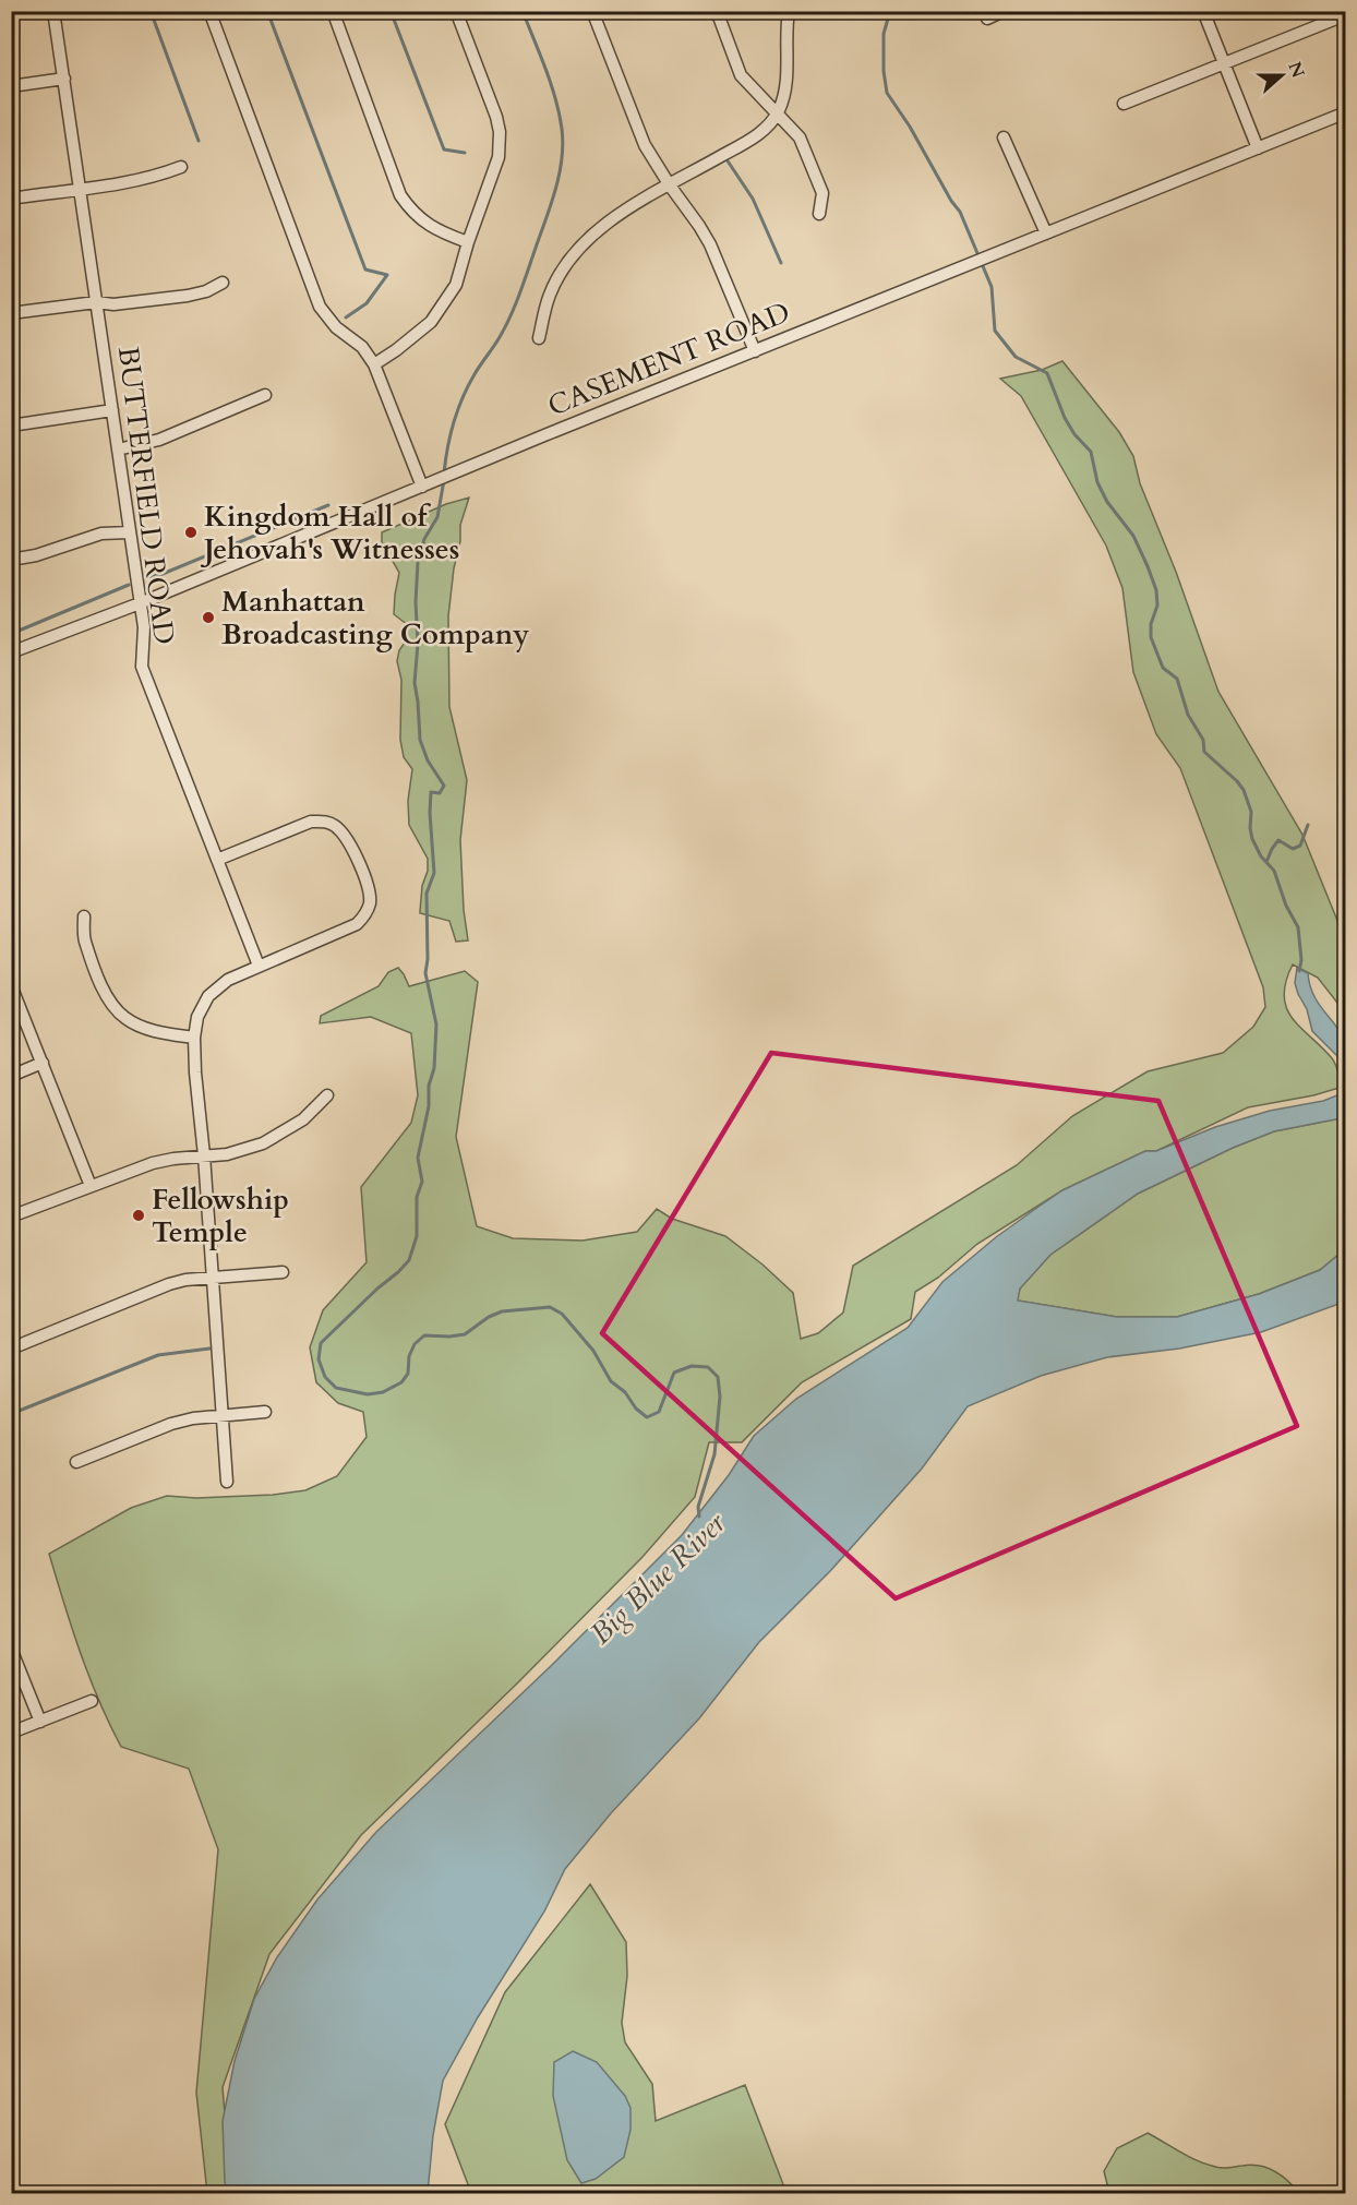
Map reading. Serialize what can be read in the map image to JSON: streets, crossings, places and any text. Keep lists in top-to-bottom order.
{
  "streets": {
    "street": ["CASEMENT ROAD", "BUTTERFIELD ROAD"]
  },
  "crossings": [
    ["CASEMENT ROAD", "BUTTERFIELD ROAD"]
  ],
  "water": ["Big Blue River"],
  "places": ["Kingdom Hall of Jehovah's Witnesses", "Manhattan Broadcasting Company", "Fellowship Temple"],
  "north": "right"
}
